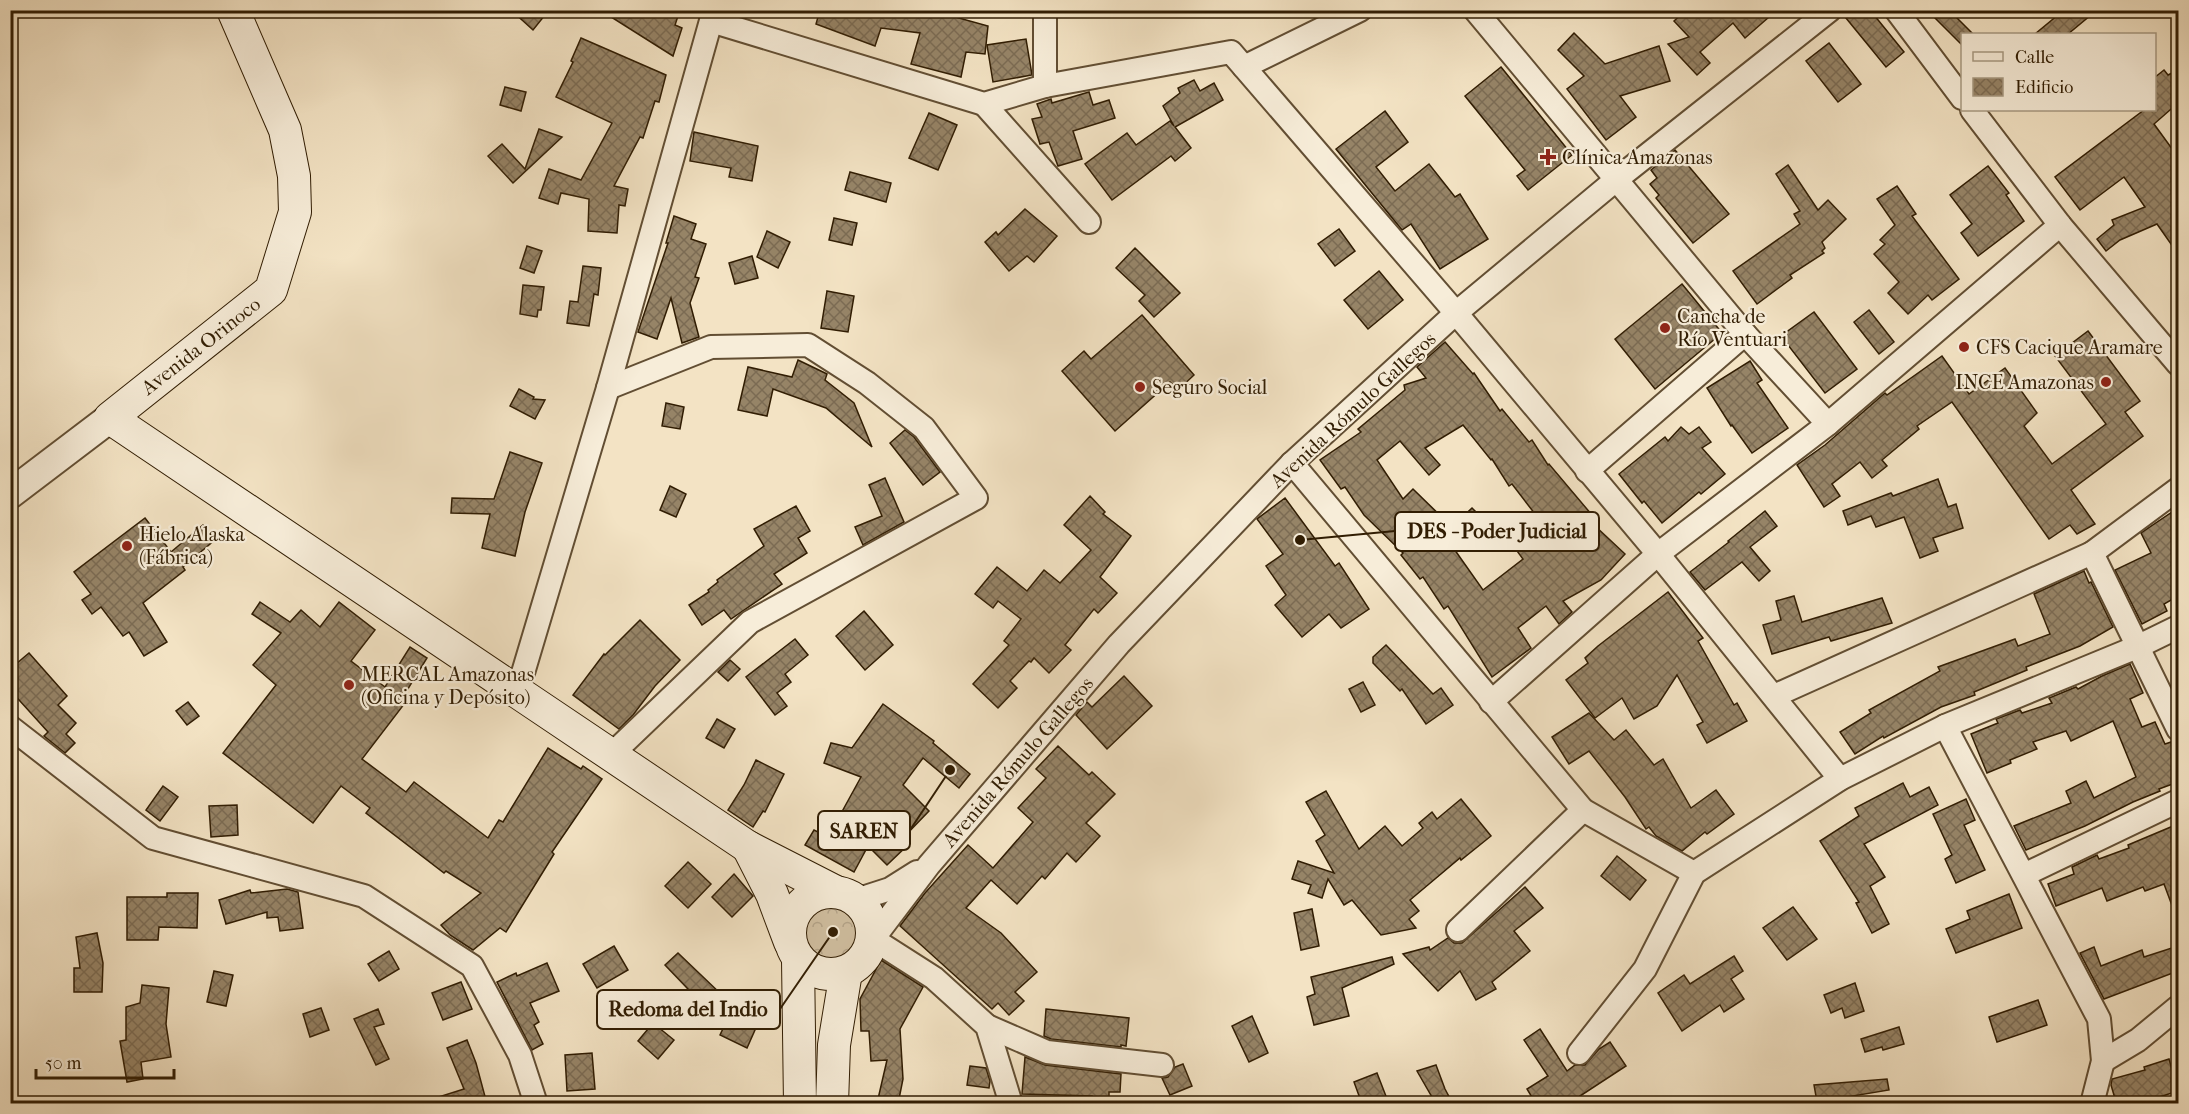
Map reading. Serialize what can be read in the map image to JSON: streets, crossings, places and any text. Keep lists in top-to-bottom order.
{
  "streets": {
    "main road": ["Avenida Orinoco"],
    "street": ["Avenida Rómulo Gallegos"]
  },
  "places": {
    "health": ["Clínica Amazonas"],
    "other": [
      "Cancha de Río Ventuari",
      "CFS Cacique Aramare",
      "INCE Amazonas",
      "Seguro Social",
      "DES - Poder Judicial",
      "Hielo Alaska (Fábrica)",
      "MERCAL Amazonas (Oficina y Depósito)",
      "SAREN",
      "Redoma del Indio"
    ]
  },
  "legend": ["Calle", "Edificio"],
  "scale_bar": "50 m"
}
